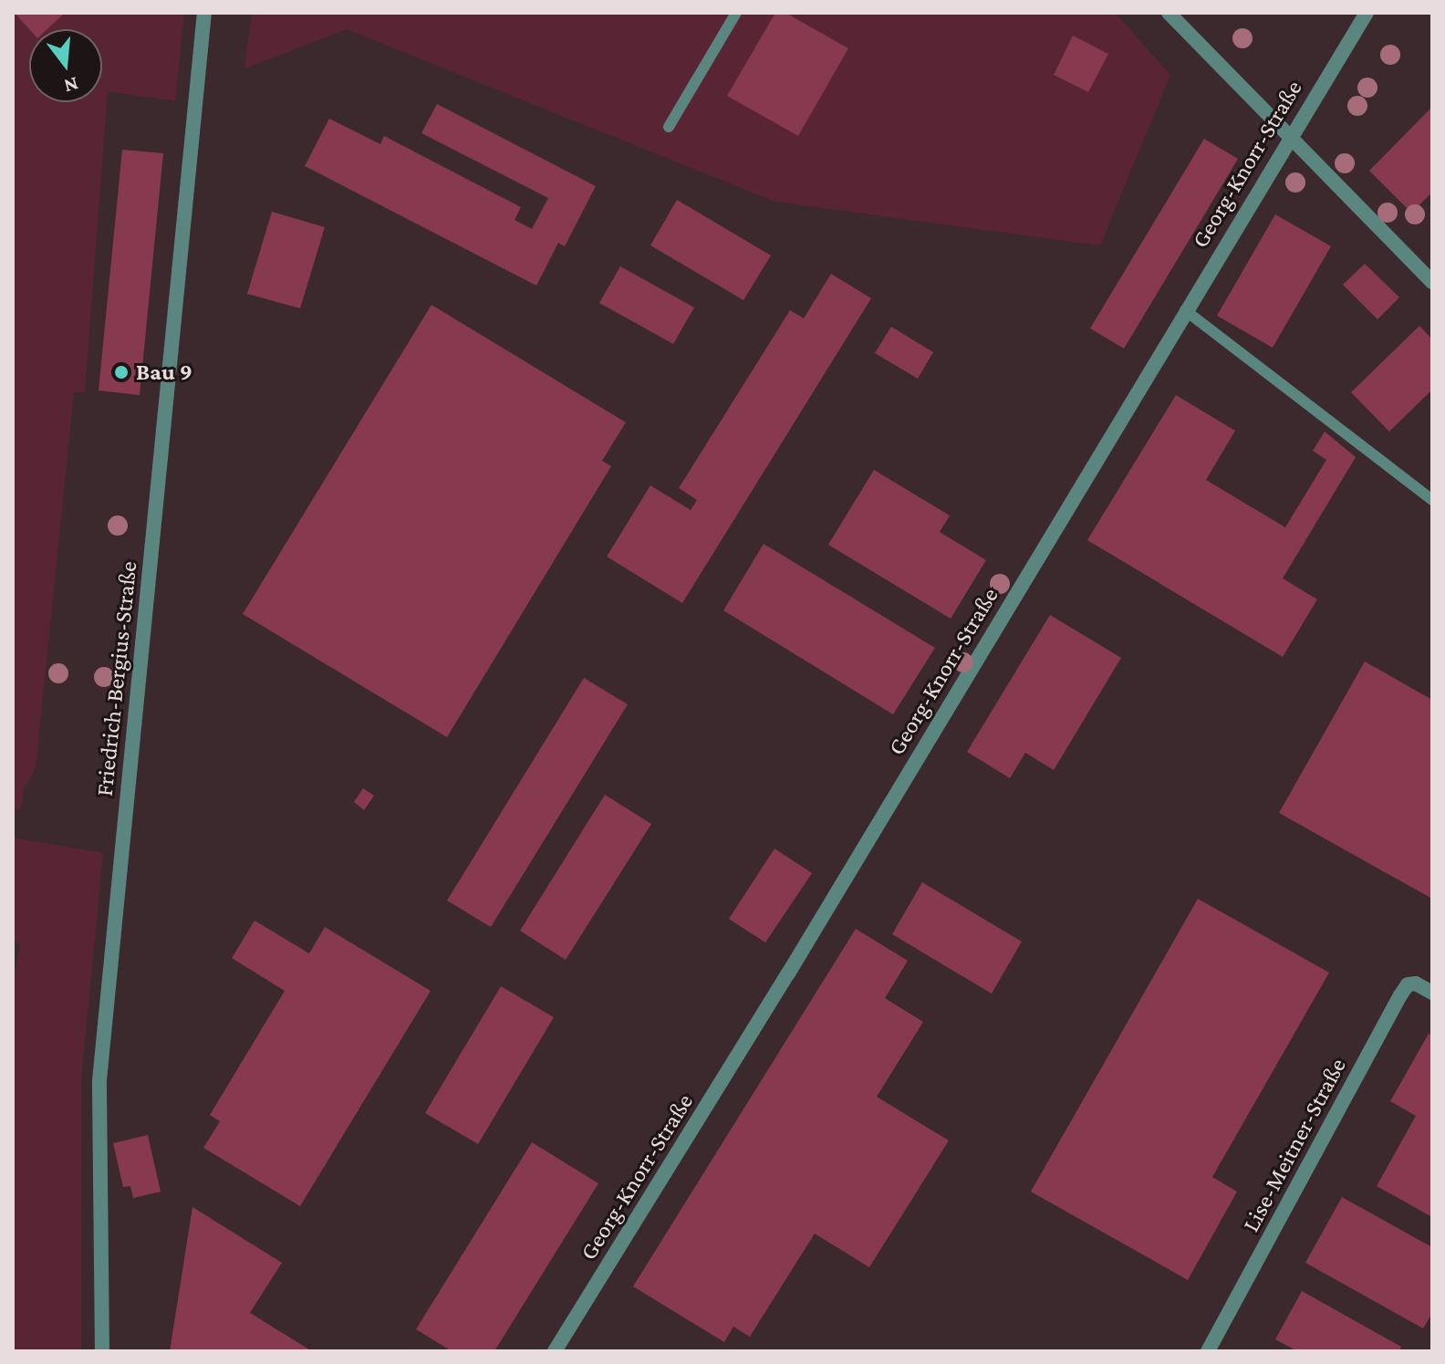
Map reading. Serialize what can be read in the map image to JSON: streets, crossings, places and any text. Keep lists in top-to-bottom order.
{
  "streets": {
    "street": ["Georg-Knorr-Straße", "Friedrich-Bergius-Straße", "Lise-Meitner-Straße"]
  },
  "places": ["Bau 9"],
  "north": "bottom"
}
